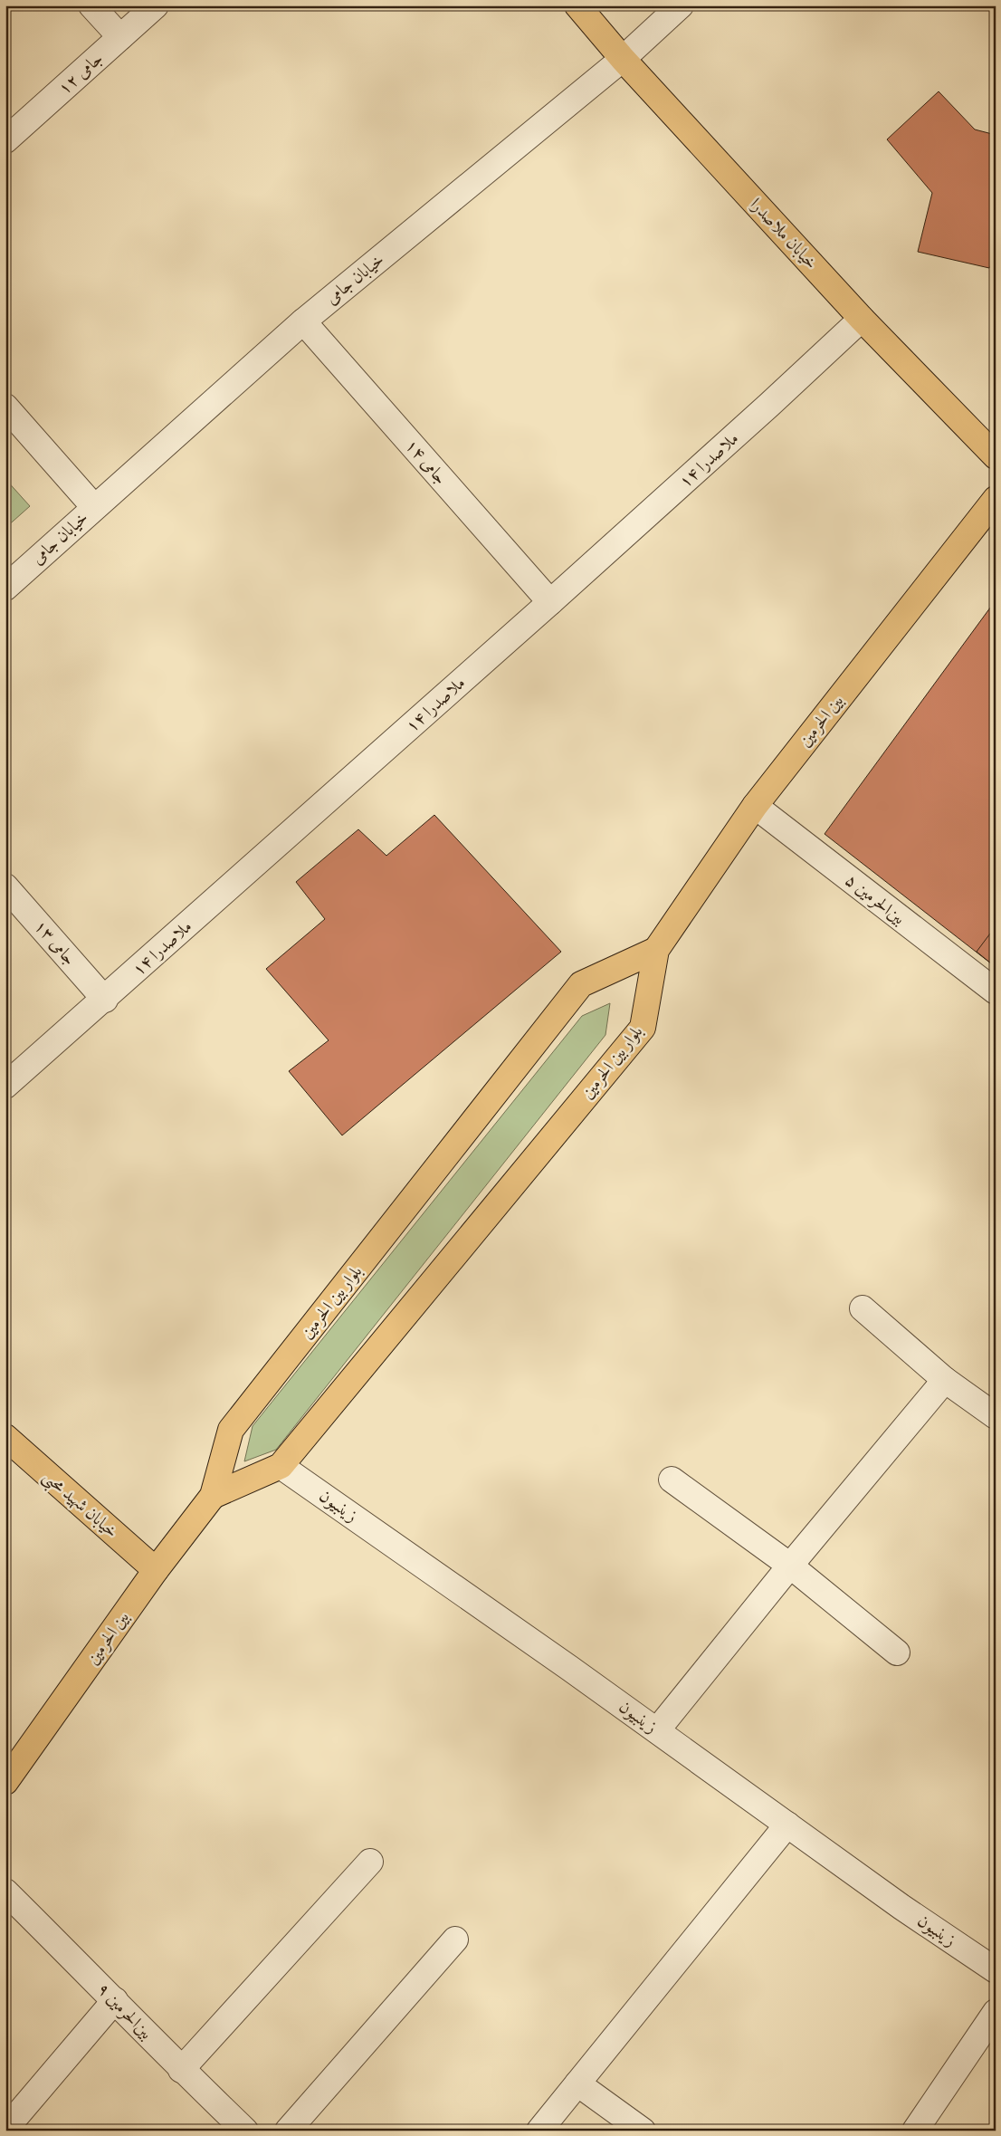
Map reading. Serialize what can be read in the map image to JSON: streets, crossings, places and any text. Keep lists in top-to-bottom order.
{
  "streets": {
    "main road": [
      "خیابان ملاصدرا",
      "بین الحرمین",
      "بلوار بین الحرمین",
      "خیابان شهید محبی"
    ],
    "street": [
      "جامی ۱۲",
      "خیابان جامی",
      "ملاصدرا ۱۴",
      "جامی ۱۴",
      "بین‌الحرمین ۵",
      "جامی ۱۳",
      "زینبیون",
      "بین‌الحرمین ۹"
    ]
  },
  "crossings": [
    ["خیابان ملاصدرا", "خیابان جامی"],
    ["خیابان ملاصدرا", "ملاصدرا ۱۴"],
    ["خیابان جامی", "جامی ۱۴"],
    ["ملاصدرا ۱۴", "جامی ۱۴"],
    ["ملاصدرا ۱۴", "جامی ۱۳"],
    ["بین الحرمین", "بین‌الحرمین ۵"],
    ["بین الحرمین", "بلوار بین الحرمین"],
    ["بین الحرمین", "خیابان شهید محبی"],
    ["بلوار بین الحرمین", "زینبیون"]
  ]
}
